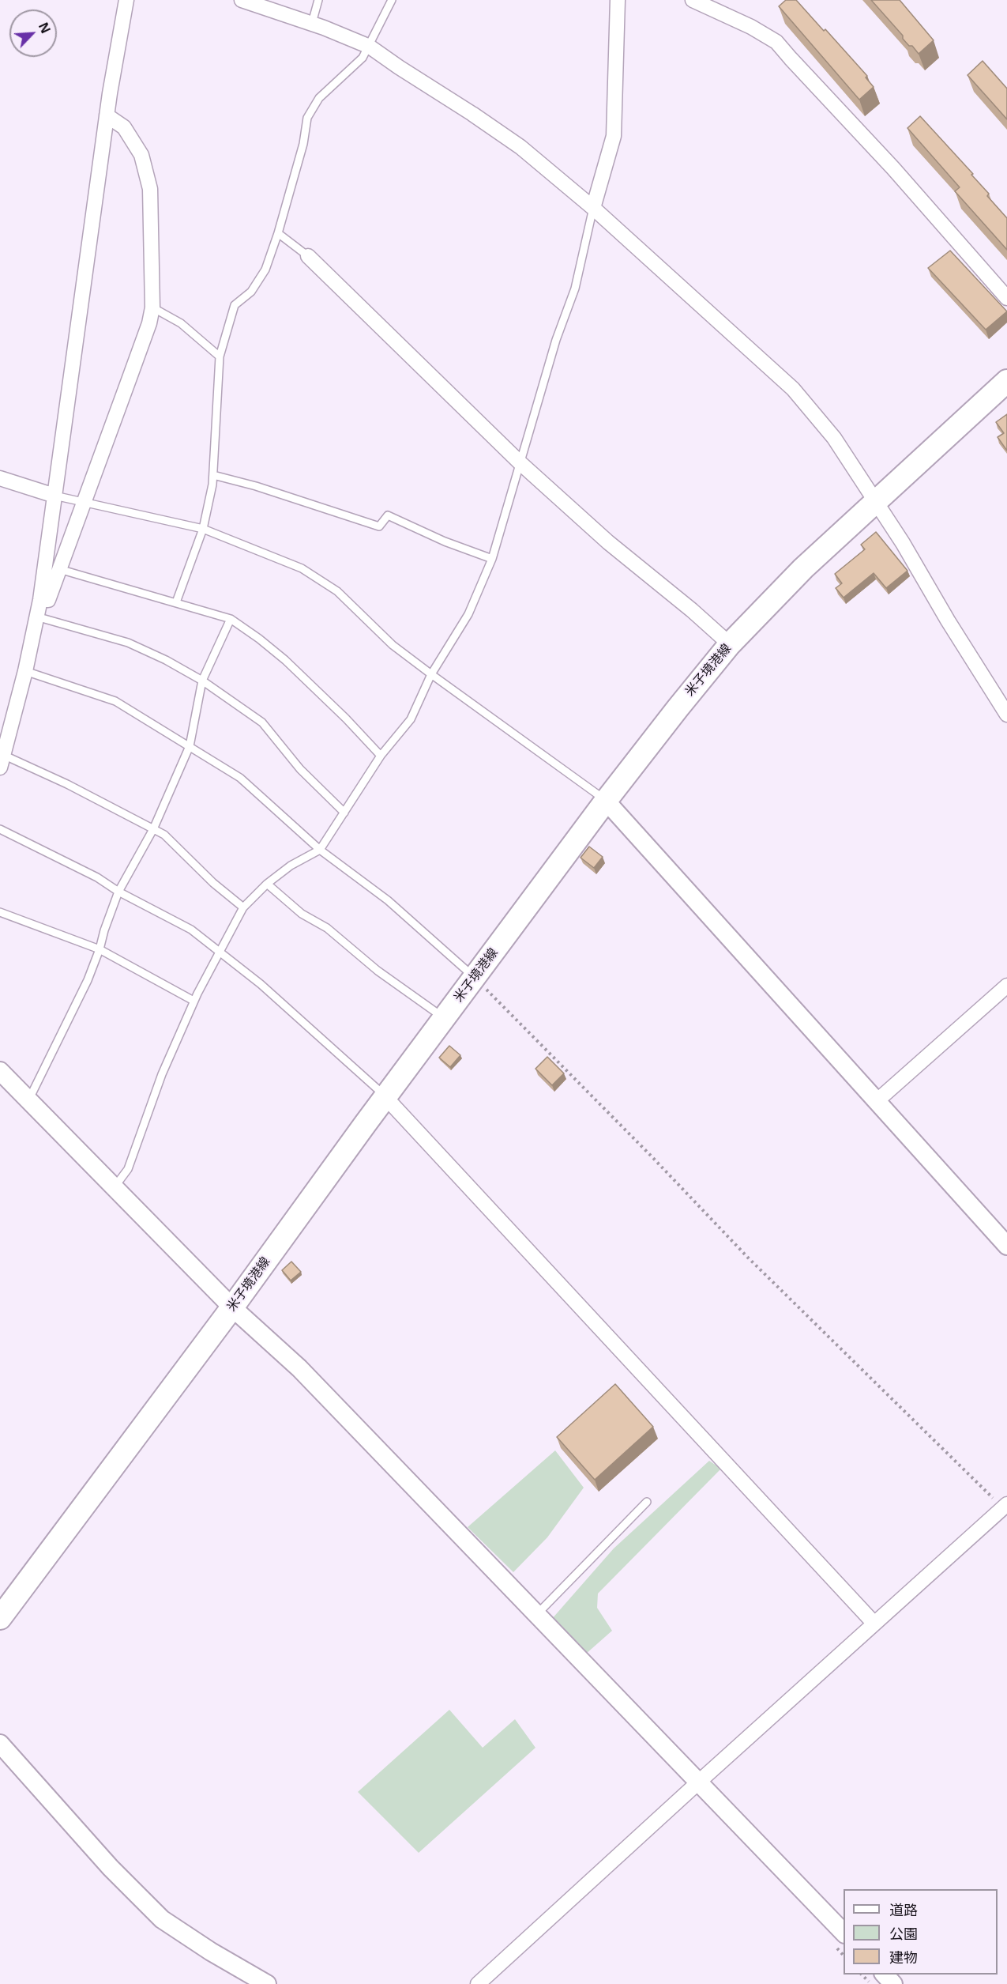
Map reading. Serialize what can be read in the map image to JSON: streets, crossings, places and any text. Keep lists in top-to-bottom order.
{
  "streets": {
    "main road": ["米子境港線"]
  },
  "legend": ["道路", "公園", "建物"],
  "north": "top right"
}
